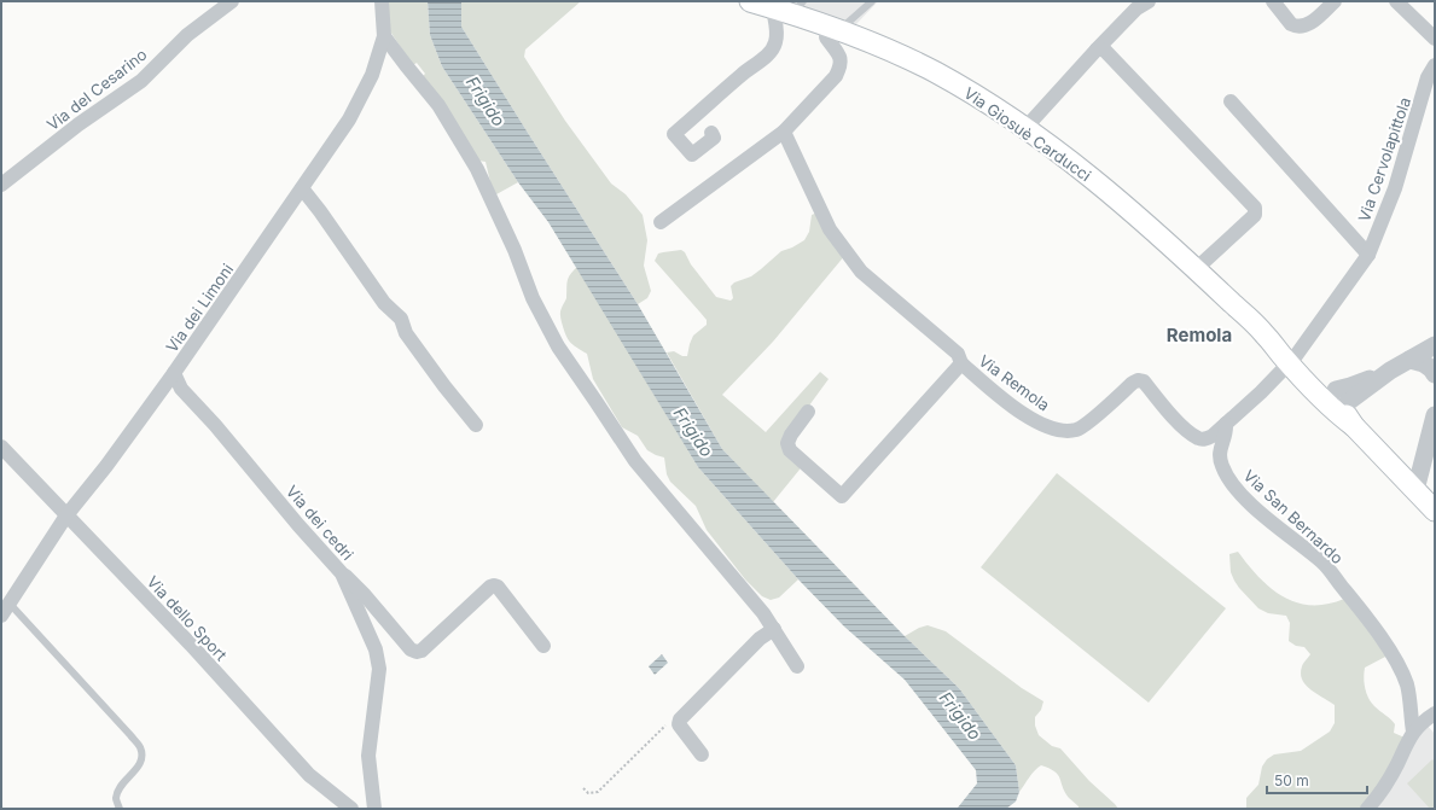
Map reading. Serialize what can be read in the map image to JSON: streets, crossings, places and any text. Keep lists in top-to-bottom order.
{
  "streets": {
    "main road": ["Via Giosuè Carducci"],
    "street": [
      "Via del Cesarino",
      "Via Cervolapittola",
      "Via dei Limoni",
      "Via Remola",
      "Via San Bernardo",
      "Via dei cedri",
      "Via dello Sport"
    ]
  },
  "crossings": [
    ["Via Giosuè Carducci", "Via Cervolapittola"],
    ["Via Giosuè Carducci", "Via Remola"],
    ["Via Cervolapittola", "Via Remola"],
    ["Via dei Limoni", "Via dei cedri"],
    ["Via dei Limoni", "Via dello Sport"],
    ["Via Remola", "Via San Bernardo"]
  ],
  "districts": ["Remola"],
  "water": ["Frigido"],
  "scale_bar": "50 m"
}
